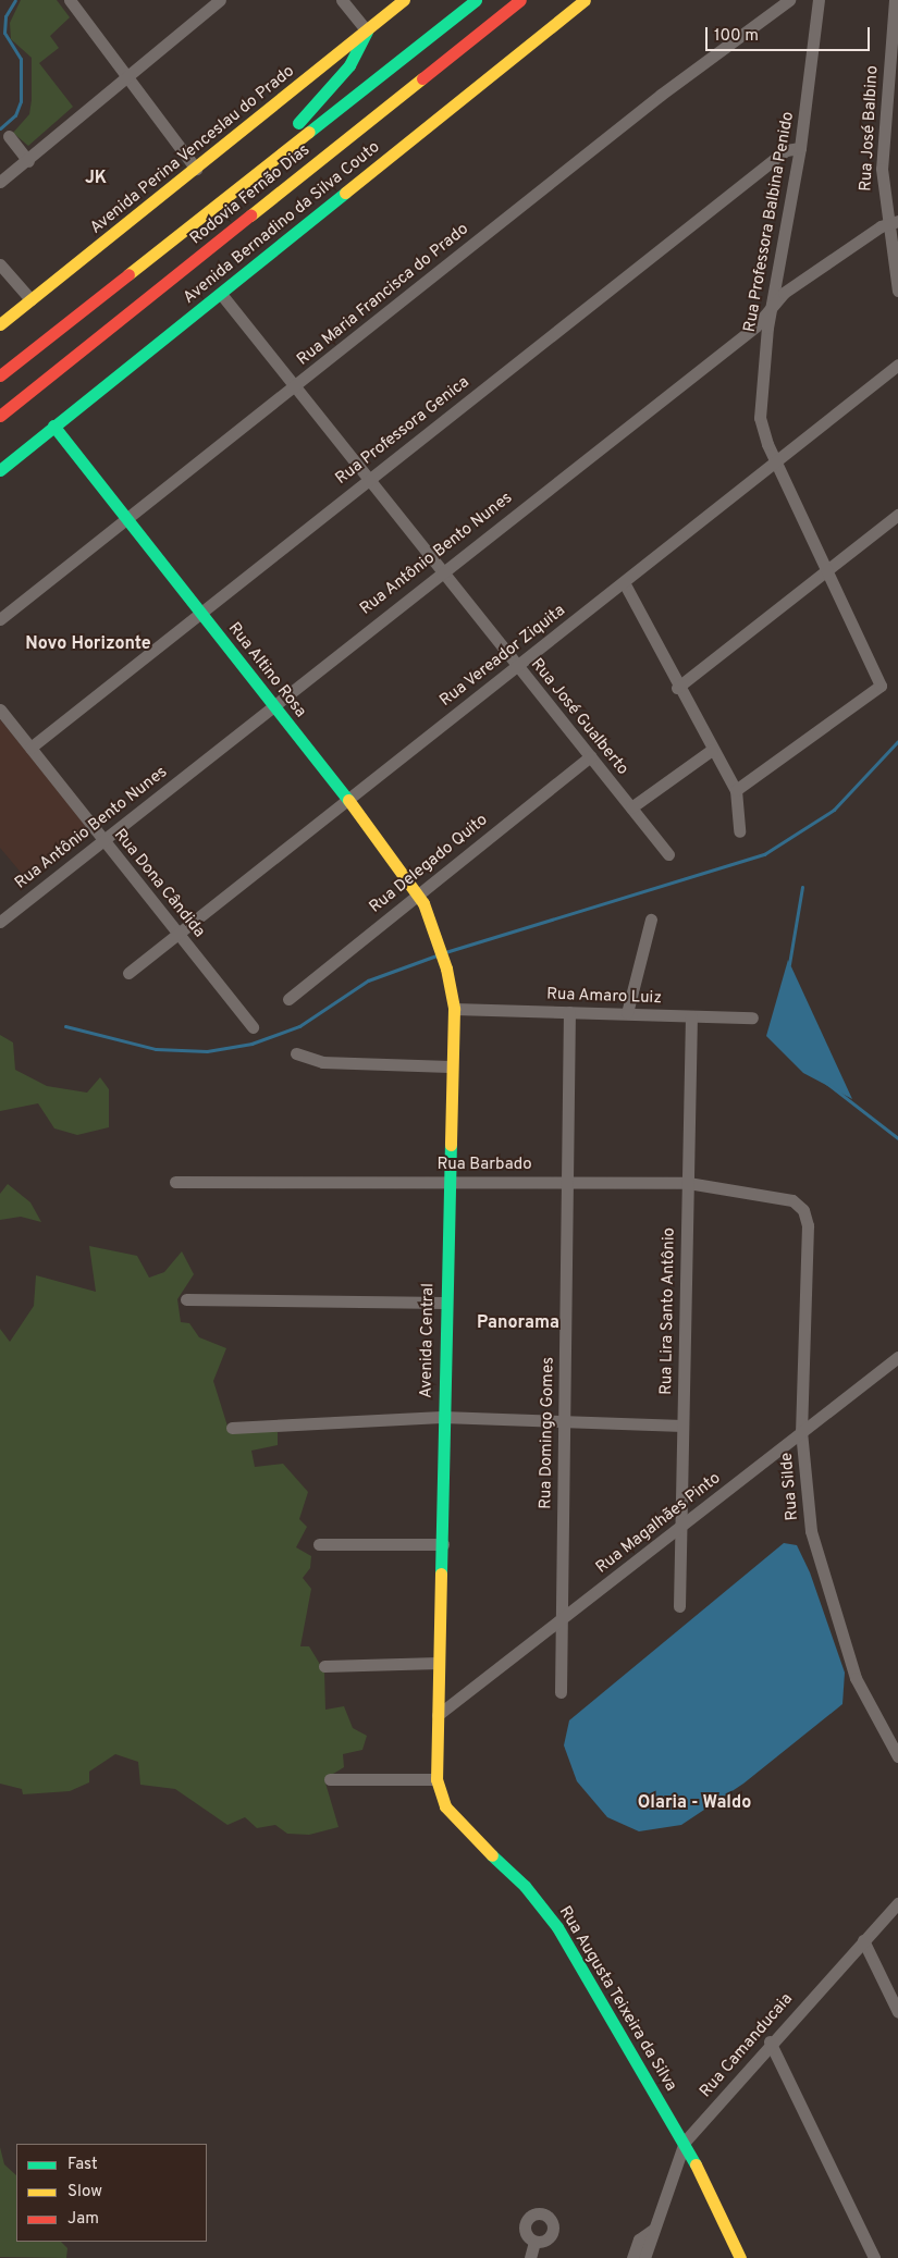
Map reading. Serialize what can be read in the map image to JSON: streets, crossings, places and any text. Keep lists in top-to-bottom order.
{
  "streets": {
    "main road": [
      "Avenida Perina Venceslau do Prado",
      "Rodovia Fernão Dias",
      "Avenida Bernadino da Silva Couto",
      "Rua Altino Rosa",
      "Avenida Central",
      "Rua Augusta Teixeira da Silva"
    ],
    "street": [
      "Rua José Balbino",
      "Rua Professora Balbina Penido",
      "Rua Maria Francisca do Prado",
      "Rua Professora Genica",
      "Rua Antônio Bento Nunes",
      "Rua Vereador Ziquita",
      "Rua José Gualberto",
      "Rua Delegado Quito",
      "Rua Dona Cândida",
      "Rua Amaro Luiz",
      "Rua Barbado",
      "Rua Lira Santo Antônio",
      "Rua Domingo Gomes",
      "Rua Silde",
      "Rua Magalhães Pinto",
      "Rua Camanducaia"
    ]
  },
  "crossings": [
    ["Rua José Balbino", "Rua Antônio Bento Nunes"],
    ["Rua Professora Balbina Penido", "Rua Professora Genica"],
    ["Rua Professora Balbina Penido", "Rua Antônio Bento Nunes"],
    ["Rua Professora Balbina Penido", "Rua Vereador Ziquita"],
    ["Avenida Bernadino da Silva Couto", "Rua Altino Rosa"],
    ["Avenida Bernadino da Silva Couto", "Rua José Gualberto"],
    ["Rua Maria Francisca do Prado", "Rua Altino Rosa"],
    ["Rua Maria Francisca do Prado", "Rua José Gualberto"],
    ["Rua Professora Genica", "Rua Altino Rosa"],
    ["Rua Professora Genica", "Rua José Gualberto"],
    ["Rua Professora Genica", "Rua Dona Cândida"],
    ["Rua Antônio Bento Nunes", "Rua Altino Rosa"],
    ["Rua Antônio Bento Nunes", "Rua José Gualberto"],
    ["Rua Antônio Bento Nunes", "Rua Dona Cândida"],
    ["Rua Vereador Ziquita", "Rua Altino Rosa"],
    ["Rua Vereador Ziquita", "Rua José Gualberto"],
    ["Rua Vereador Ziquita", "Rua Dona Cândida"],
    ["Rua Altino Rosa", "Rua Delegado Quito"],
    ["Rua Altino Rosa", "Avenida Central"],
    ["Rua José Gualberto", "Rua Delegado Quito"],
    ["Rua Amaro Luiz", "Rua Lira Santo Antônio"],
    ["Rua Amaro Luiz", "Avenida Central"],
    ["Rua Amaro Luiz", "Rua Domingo Gomes"],
    ["Rua Barbado", "Rua Lira Santo Antônio"],
    ["Rua Barbado", "Avenida Central"],
    ["Rua Barbado", "Rua Domingo Gomes"],
    ["Rua Barbado", "Rua Silde"],
    ["Rua Lira Santo Antônio", "Rua Magalhães Pinto"],
    ["Avenida Central", "Rua Magalhães Pinto"],
    ["Avenida Central", "Rua Augusta Teixeira da Silva"],
    ["Rua Domingo Gomes", "Rua Magalhães Pinto"],
    ["Rua Silde", "Rua Magalhães Pinto"],
    ["Rua Magalhães Pinto", "Rua Augusta Teixeira da Silva"],
    ["Rua Augusta Teixeira da Silva", "Rua Camanducaia"]
  ],
  "districts": [
    "JK",
    "Novo Horizonte",
    "Panorama",
    "Olaria - Waldo"
  ],
  "legend": ["Fast", "Slow", "Jam"],
  "scale_bar": "100 m"
}
